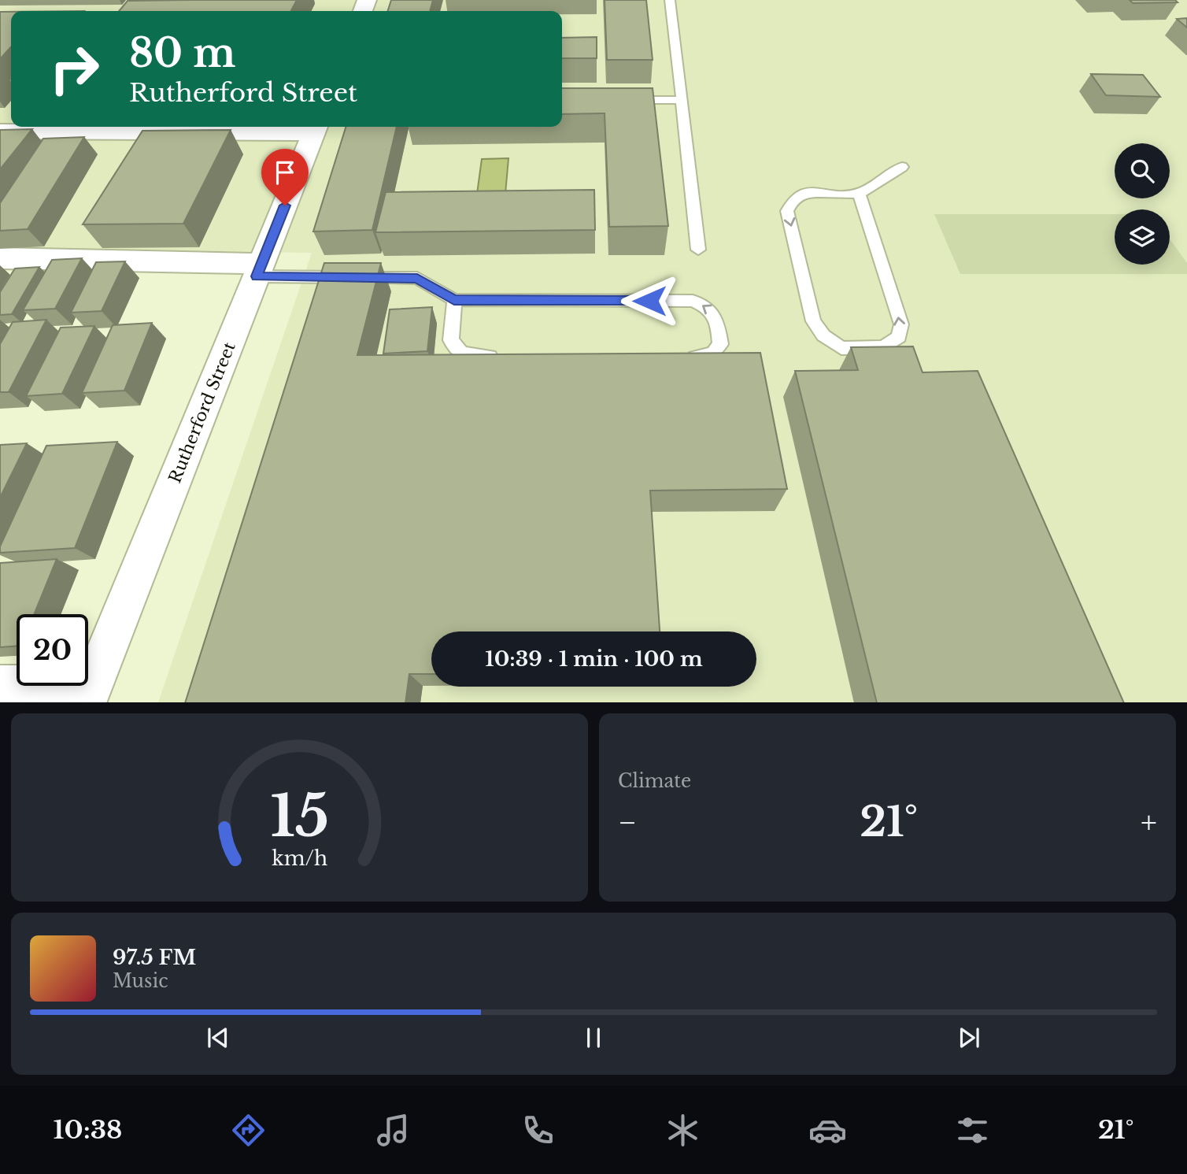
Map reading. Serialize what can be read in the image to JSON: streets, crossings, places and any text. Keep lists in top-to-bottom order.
{
  "streets": {
    "street": ["Rutherford Street"]
  },
  "page": {
    "turn": ["80 m", "Rutherford Street"],
    "limit": "20",
    "trip": "10:39 · 1 min · 100 m",
    "tile": "Climate",
    "heat": ["−", "21°", "+"],
    "song": ["97.5 FM", "Music"],
    "tabs": ["10:38", "21°"],
    "gauge": ["15", "km/h"]
  }
}
